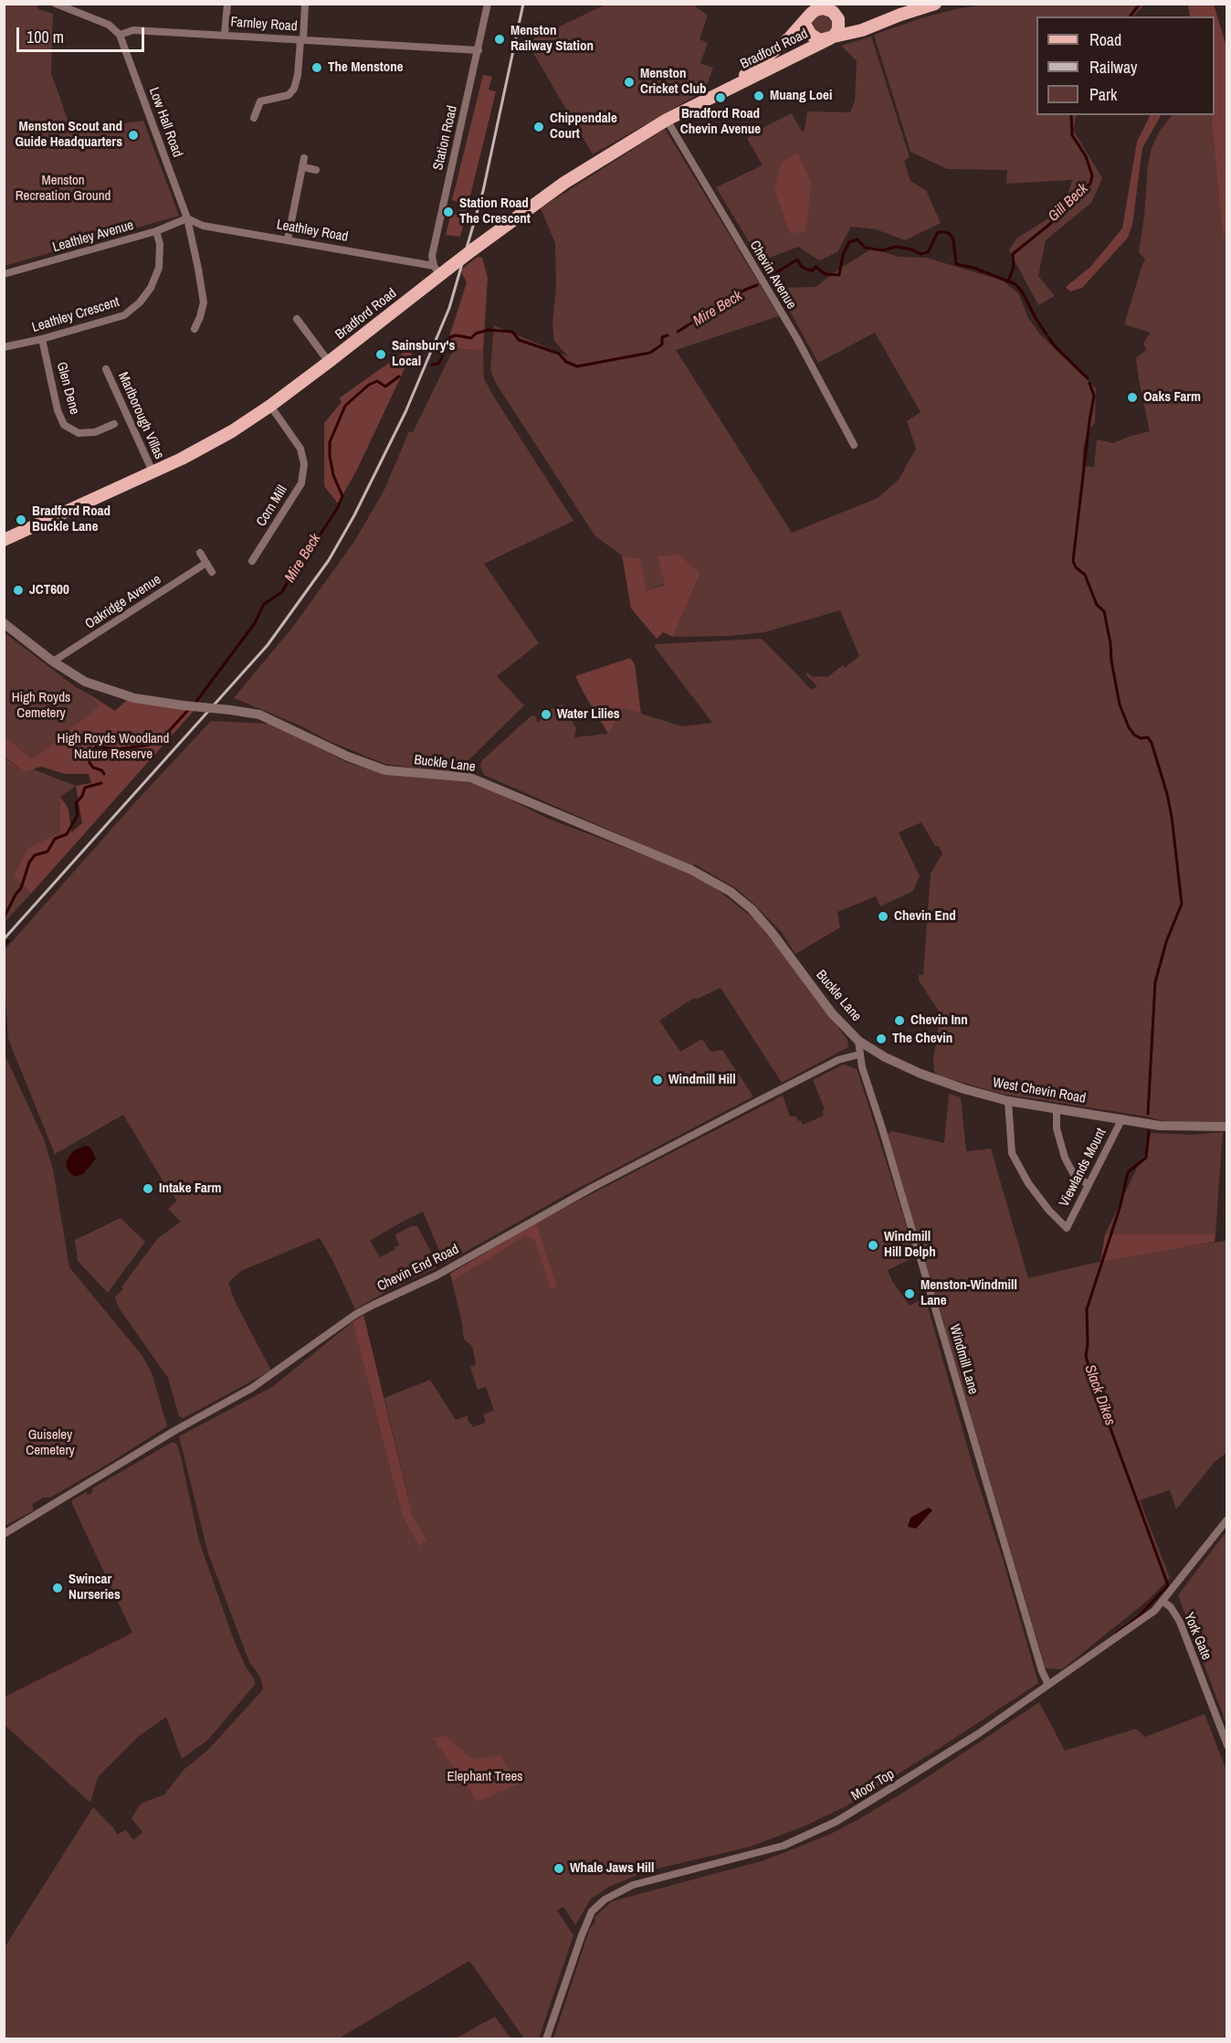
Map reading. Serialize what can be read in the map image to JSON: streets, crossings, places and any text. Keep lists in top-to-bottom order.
{
  "streets": {
    "main road": ["Bradford Road"],
    "street": [
      "Farnley Road",
      "Low Hall Road",
      "Station Road",
      "Leathley Road",
      "Leathley Avenue",
      "Chevin Avenue",
      "Leathley Crescent",
      "Glen Dene",
      "Marlborough Villas",
      "Corn Mill",
      "Oakridge Avenue",
      "Buckle Lane",
      "West Chevin Road",
      "Viewlands Mount",
      "Chevin End Road",
      "Windmill Lane",
      "York Gate",
      "Moor Top"
    ]
  },
  "crossings": [
    ["Farnley Road", "Low Hall Road"],
    ["Farnley Road", "Station Road"],
    ["Bradford Road", "Station Road"],
    ["Bradford Road", "Leathley Road"],
    ["Bradford Road", "Chevin Avenue"],
    ["Bradford Road", "Marlborough Villas"],
    ["Bradford Road", "Corn Mill"],
    ["Low Hall Road", "Leathley Road"],
    ["Low Hall Road", "Leathley Avenue"],
    ["Station Road", "Leathley Road"],
    ["Leathley Road", "Leathley Avenue"],
    ["Leathley Avenue", "Leathley Crescent"],
    ["Leathley Crescent", "Glen Dene"],
    ["Oakridge Avenue", "Buckle Lane"],
    ["Buckle Lane", "West Chevin Road"],
    ["Buckle Lane", "Windmill Lane"],
    ["West Chevin Road", "Viewlands Mount"],
    ["West Chevin Road", "Windmill Lane"],
    ["Chevin End Road", "Windmill Lane"],
    ["Windmill Lane", "Moor Top"],
    ["York Gate", "Moor Top"]
  ],
  "water": ["Gill Beck", "Mire Beck", "Slack Dikes"],
  "parks": [
    "Menston Recreation Ground",
    "High Royds Cemetery",
    "High Royds Woodland Nature Reserve",
    "Guiseley Cemetery",
    "Elephant Trees"
  ],
  "places": [
    "Menston Railway Station",
    "The Menstone",
    "Menston Cricket Club",
    "Muang Loei",
    "Bradford Road Chevin Avenue",
    "Chippendale Court",
    "Menston Scout and Guide Headquarters",
    "Station Road The Crescent",
    "Sainsbury's Local",
    "Oaks Farm",
    "Bradford Road Buckle Lane",
    "JCT600",
    "Water Lilies",
    "Chevin End",
    "Chevin Inn",
    "The Chevin",
    "Windmill Hill",
    "Intake Farm",
    "Windmill Hill Delph",
    "Menston-Windmill Lane",
    "Swincar Nurseries",
    "Whale Jaws Hill"
  ],
  "legend": ["Road", "Railway", "Park"],
  "scale_bar": "100 m"
}
